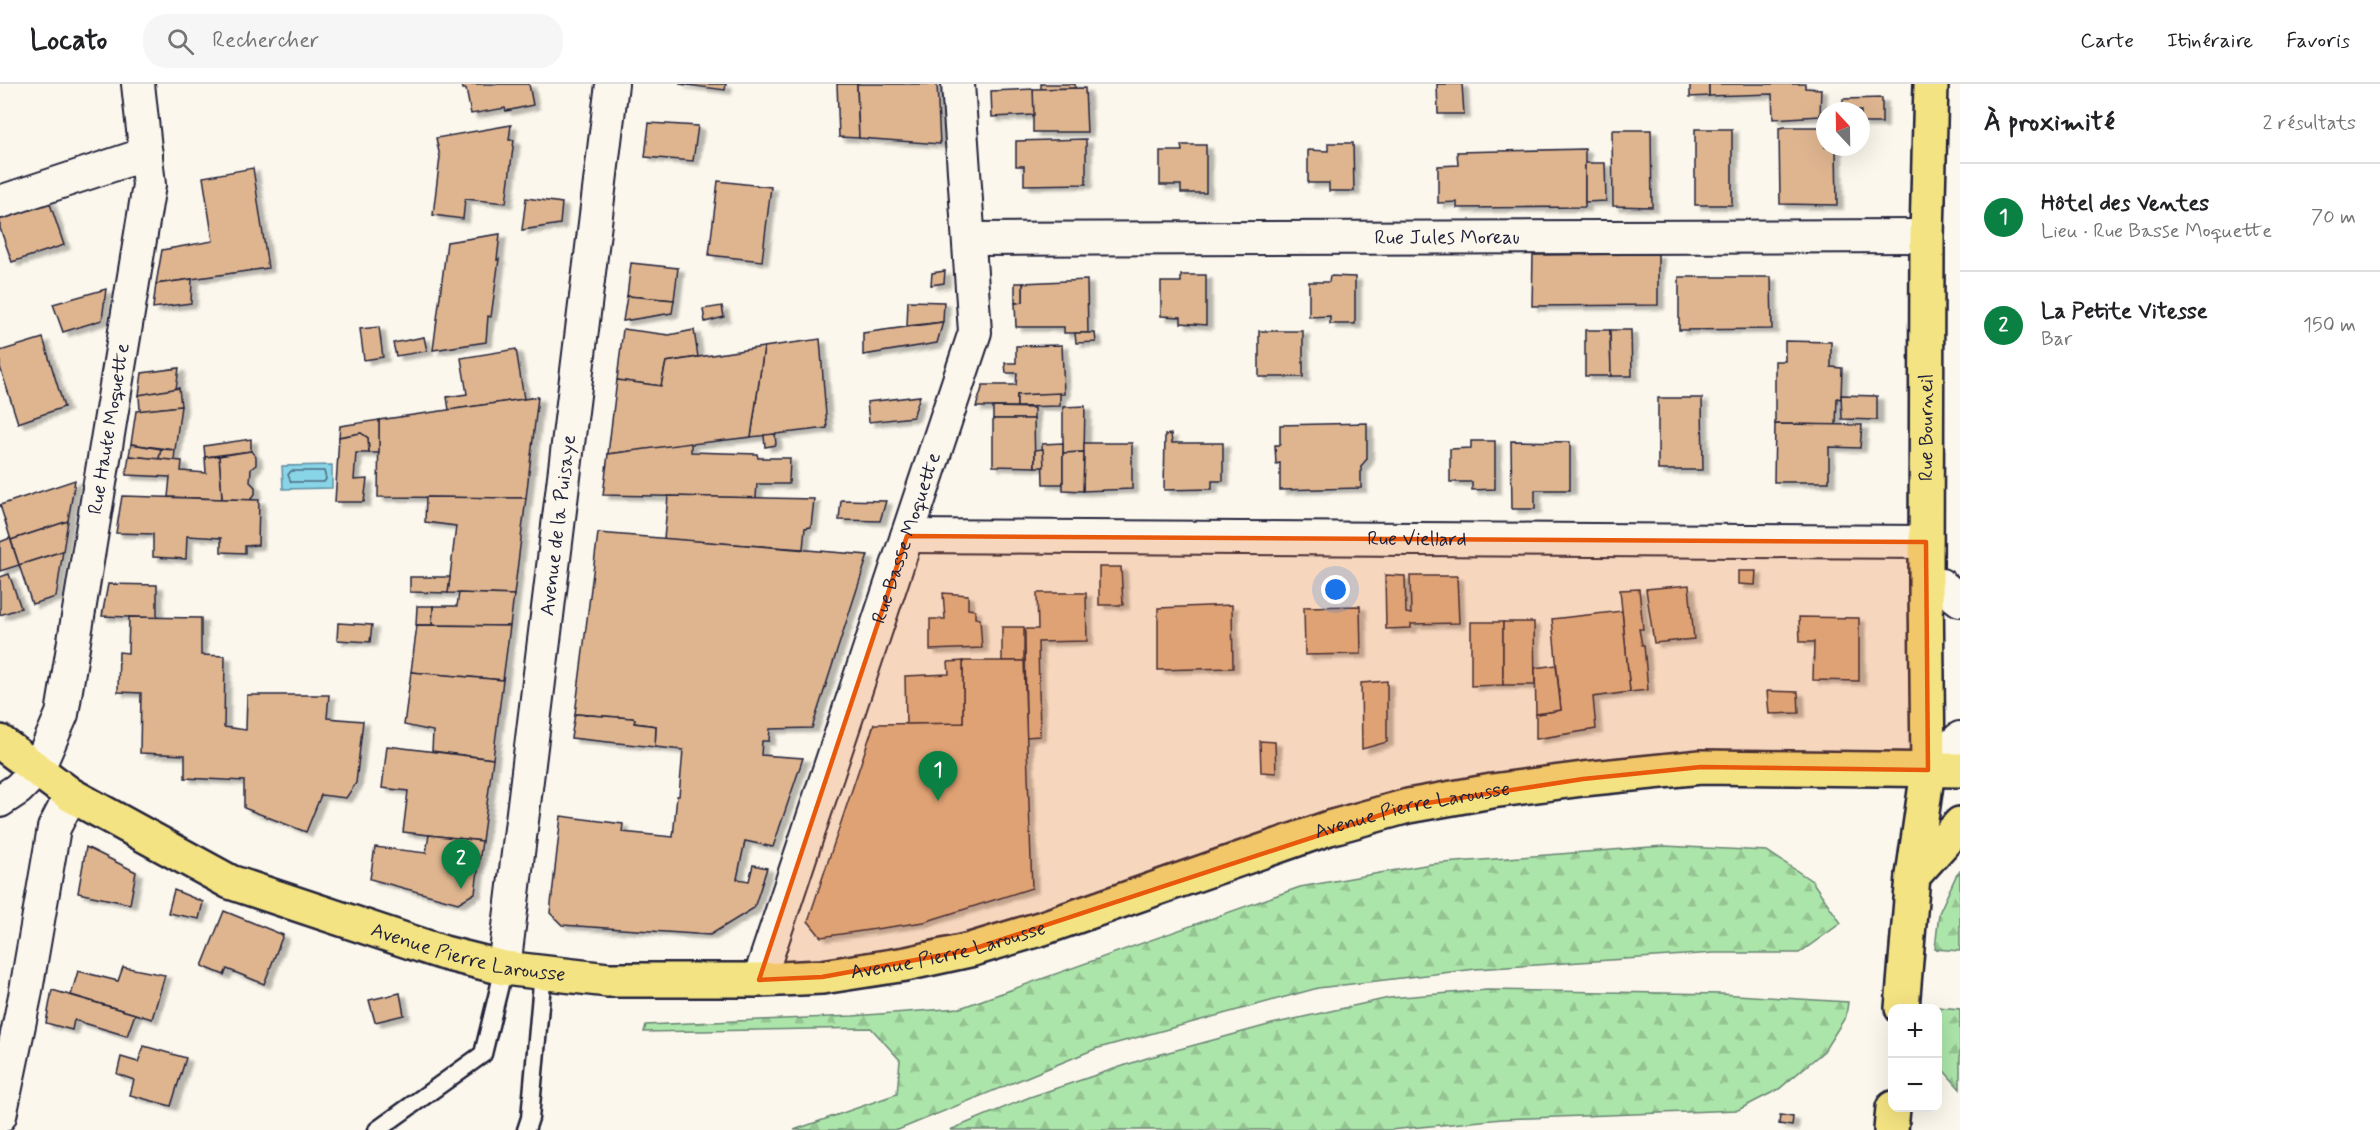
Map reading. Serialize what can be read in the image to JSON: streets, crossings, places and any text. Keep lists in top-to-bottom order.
{
  "streets": {
    "main road": ["Rue Bourneil", "Avenue Pierre Larousse"],
    "street": [
      "Rue Jules Moreau",
      "Rue Haute Moquette",
      "Avenue de la Puisaye",
      "Rue Basse Moquette",
      "Rue Viellard"
    ]
  },
  "crossings": [
    ["Rue Jules Moreau", "Rue Bourneil"],
    ["Rue Jules Moreau", "Rue Basse Moquette"],
    ["Rue Bourneil", "Rue Viellard"],
    ["Rue Bourneil", "Avenue Pierre Larousse"],
    ["Rue Haute Moquette", "Avenue Pierre Larousse"],
    ["Avenue de la Puisaye", "Avenue Pierre Larousse"],
    ["Rue Basse Moquette", "Rue Viellard"],
    ["Rue Basse Moquette", "Avenue Pierre Larousse"]
  ],
  "north": "top",
  "page": {
    "header": "Locato",
    "search": "Rechercher",
    "nav": ["Carte", "Itinéraire", "Favoris"],
    "heading": ["À proximité", "2 résultats"],
    "list": [
      {
        "mark": "1",
        "name": "Hôtel des Ventes",
        "note": "Lieu · Rue Basse Moquette",
        "value": "70 m"
      },
      {
        "mark": "2",
        "name": "La Petite Vitesse",
        "note": "Bar",
        "value": "150 m"
      }
    ],
    "pins": ["1", "2"],
    "map_buttons": ["+", "−"]
  }
}
